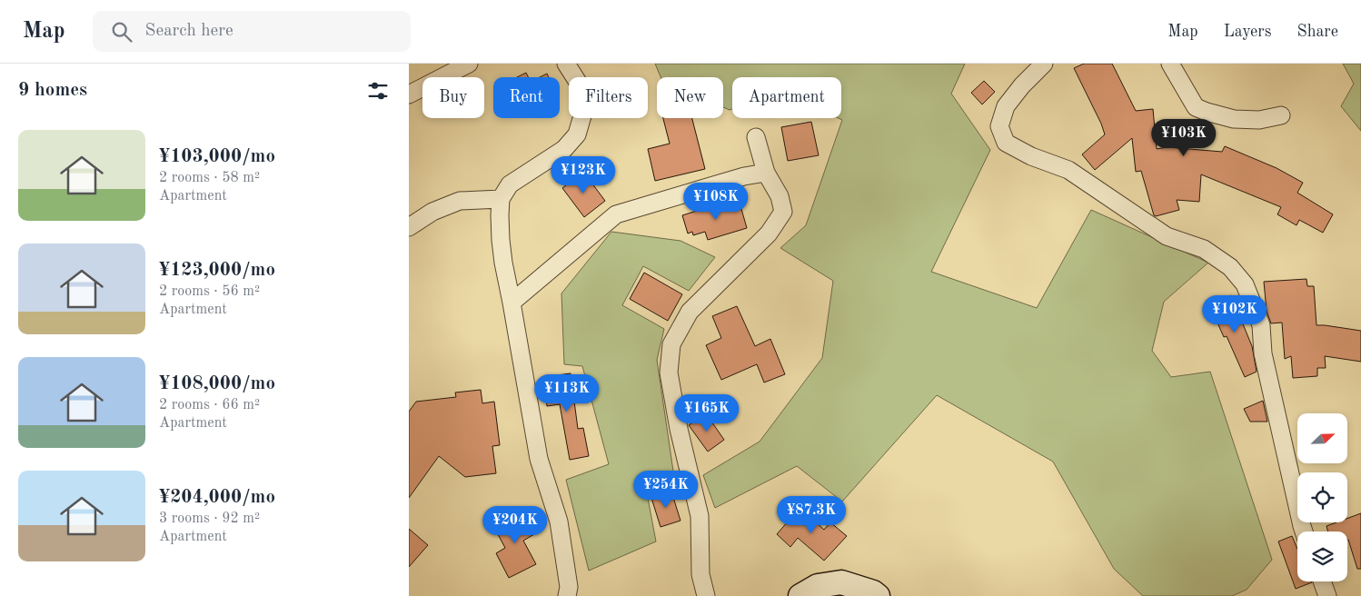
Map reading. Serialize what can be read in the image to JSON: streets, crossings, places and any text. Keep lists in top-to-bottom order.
{
  "north": "top right",
  "page": {
    "header": "Map",
    "search": "Search here",
    "nav": ["Map", "Layers", "Share"],
    "heading": "9 homes",
    "chip": [
      "Buy",
      "Rent",
      "Filters",
      "New",
      "Apartment"
    ],
    "list": [
      {
        "name": "¥103,000/mo",
        "note": "2 rooms · 58 m² · Apartment"
      },
      {
        "name": "¥123,000/mo",
        "note": "2 rooms · 56 m² · Apartment"
      },
      {
        "name": "¥108,000/mo",
        "note": "2 rooms · 66 m² · Apartment"
      },
      {
        "name": "¥204,000/mo",
        "note": "3 rooms · 92 m² · Apartment"
      }
    ],
    "price": [
      "¥103K",
      "¥123K",
      "¥108K",
      "¥102K",
      "¥113K",
      "¥165K",
      "¥254K",
      "¥87.3K",
      "¥204K"
    ]
  }
}
